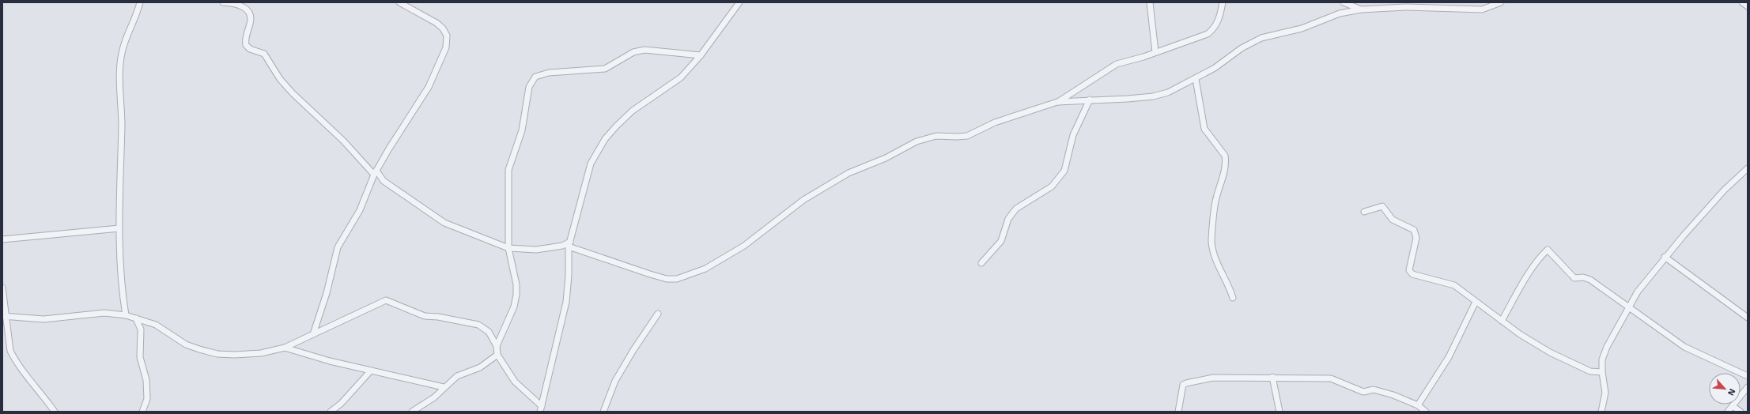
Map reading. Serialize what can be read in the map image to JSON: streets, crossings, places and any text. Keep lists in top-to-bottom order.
{
  "north": "bottom right"
}
